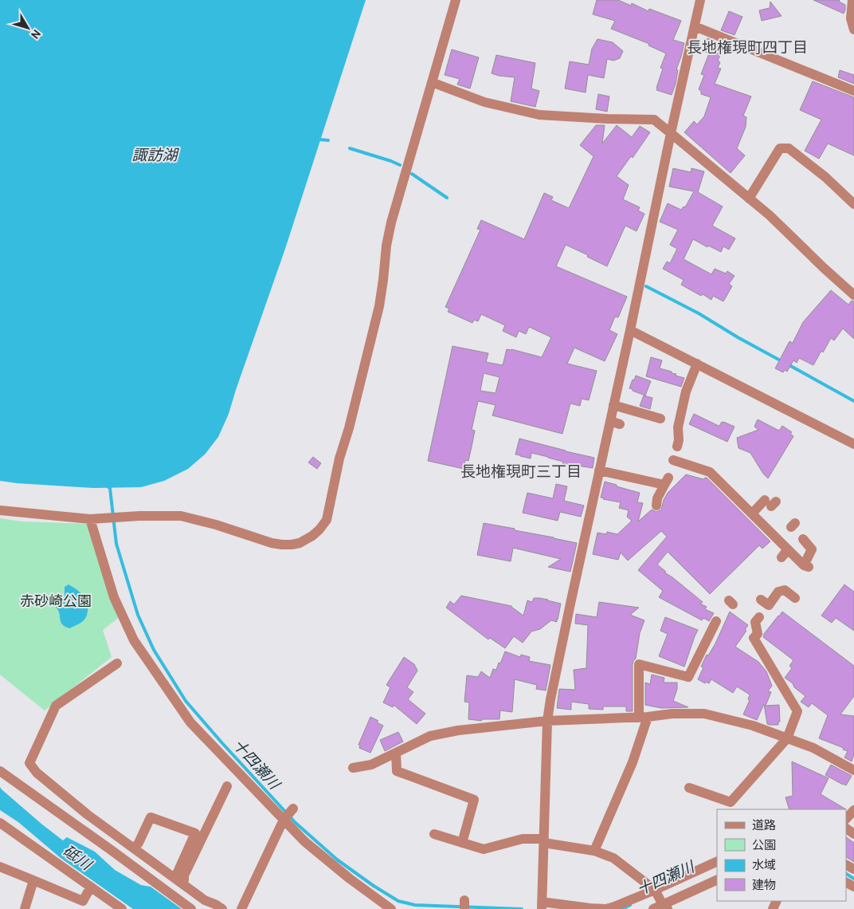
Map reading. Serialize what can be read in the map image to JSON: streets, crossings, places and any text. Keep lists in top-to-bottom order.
{
  "districts": ["長地権現町四丁目", "長地権現町三丁目"],
  "water": ["諏訪湖", "十四瀬川", "砥川"],
  "parks": ["赤砂崎公園"],
  "legend": [
    "道路",
    "公園",
    "水域",
    "建物"
  ],
  "north": "bottom right"
}
